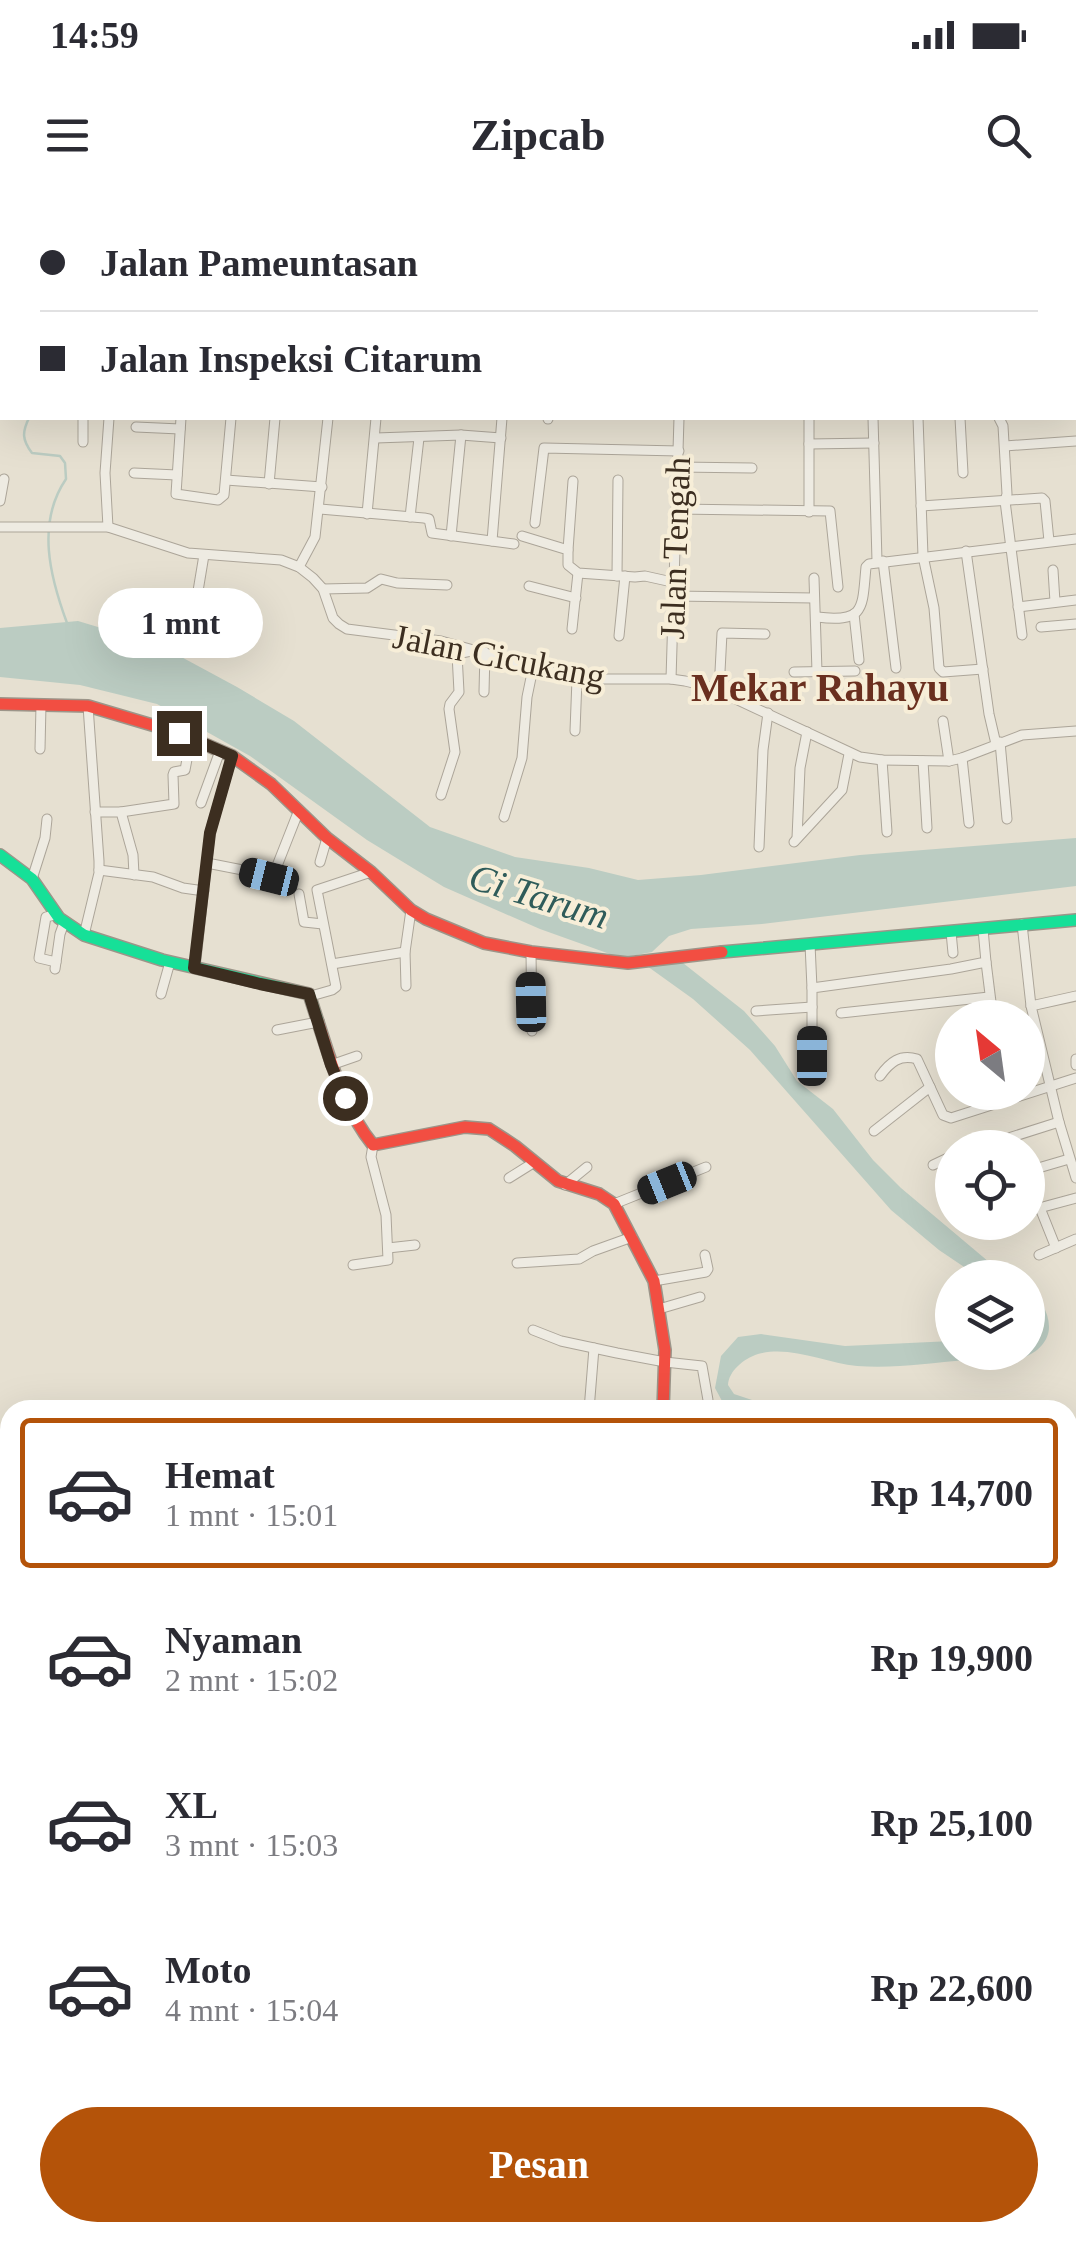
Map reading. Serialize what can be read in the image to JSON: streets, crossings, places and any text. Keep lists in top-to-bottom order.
{
  "streets": {
    "street": ["Jalan Tengah", "Jalan Cicukang"]
  },
  "crossings": [
    ["Jalan Tengah", "Jalan Cicukang"]
  ],
  "districts": ["Mekar Rahayu"],
  "water": ["Ci Tarum"],
  "north": "top left",
  "page": {
    "status": "14:59",
    "header": "Zipcab",
    "banner": ["Jalan Pameuntasan", "Jalan Inspeksi Citarum"],
    "bubble": "1 mnt",
    "list": [
      {
        "name": "Hemat",
        "note": "1 mnt · 15:01",
        "value": "Rp 14,700"
      },
      {
        "name": "Nyaman",
        "note": "2 mnt · 15:02",
        "value": "Rp 19,900"
      },
      {
        "name": "XL",
        "note": "3 mnt · 15:03",
        "value": "Rp 25,100"
      },
      {
        "name": "Moto",
        "note": "4 mnt · 15:04",
        "value": "Rp 22,600"
      }
    ],
    "buttons": "Pesan"
  }
}
